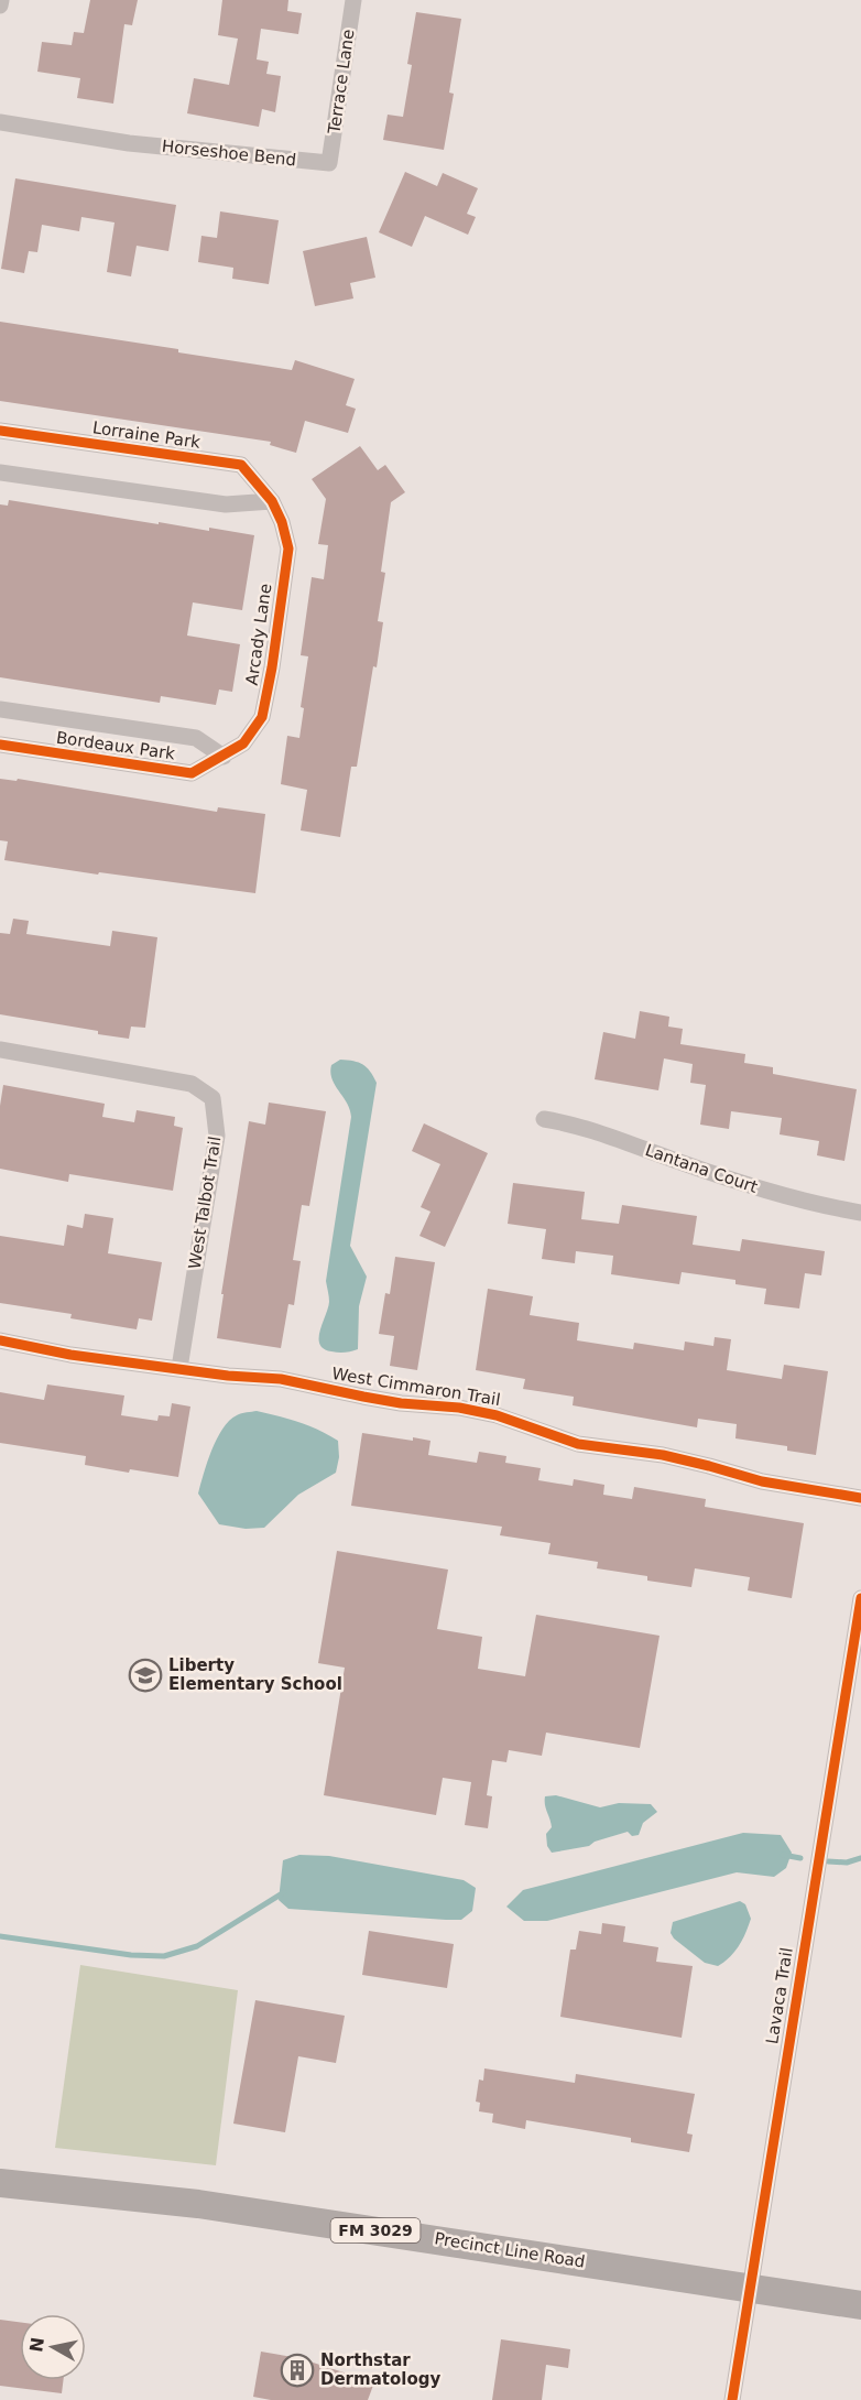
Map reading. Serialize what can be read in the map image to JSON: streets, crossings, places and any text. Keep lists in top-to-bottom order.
{
  "streets": {
    "main road": ["FM 3029", "Precinct Line Road"],
    "street": [
      "Terrace Lane",
      "Horseshoe Bend",
      "Lorraine Park",
      "Arcady Lane",
      "Bordeaux Park",
      "Lantana Court",
      "West Talbot Trail",
      "West Cimmaron Trail",
      "Lavaca Trail"
    ]
  },
  "crossings": [
    ["Terrace Lane", "Horseshoe Bend"],
    ["Lorraine Park", "Arcady Lane"],
    ["Arcady Lane", "Bordeaux Park"],
    ["West Talbot Trail", "West Cimmaron Trail"],
    ["Lavaca Trail", "Precinct Line Road"]
  ],
  "places": {
    "school or university": ["Liberty Elementary School"],
    "building": ["Northstar Dermatology"]
  },
  "north": "left"
}
